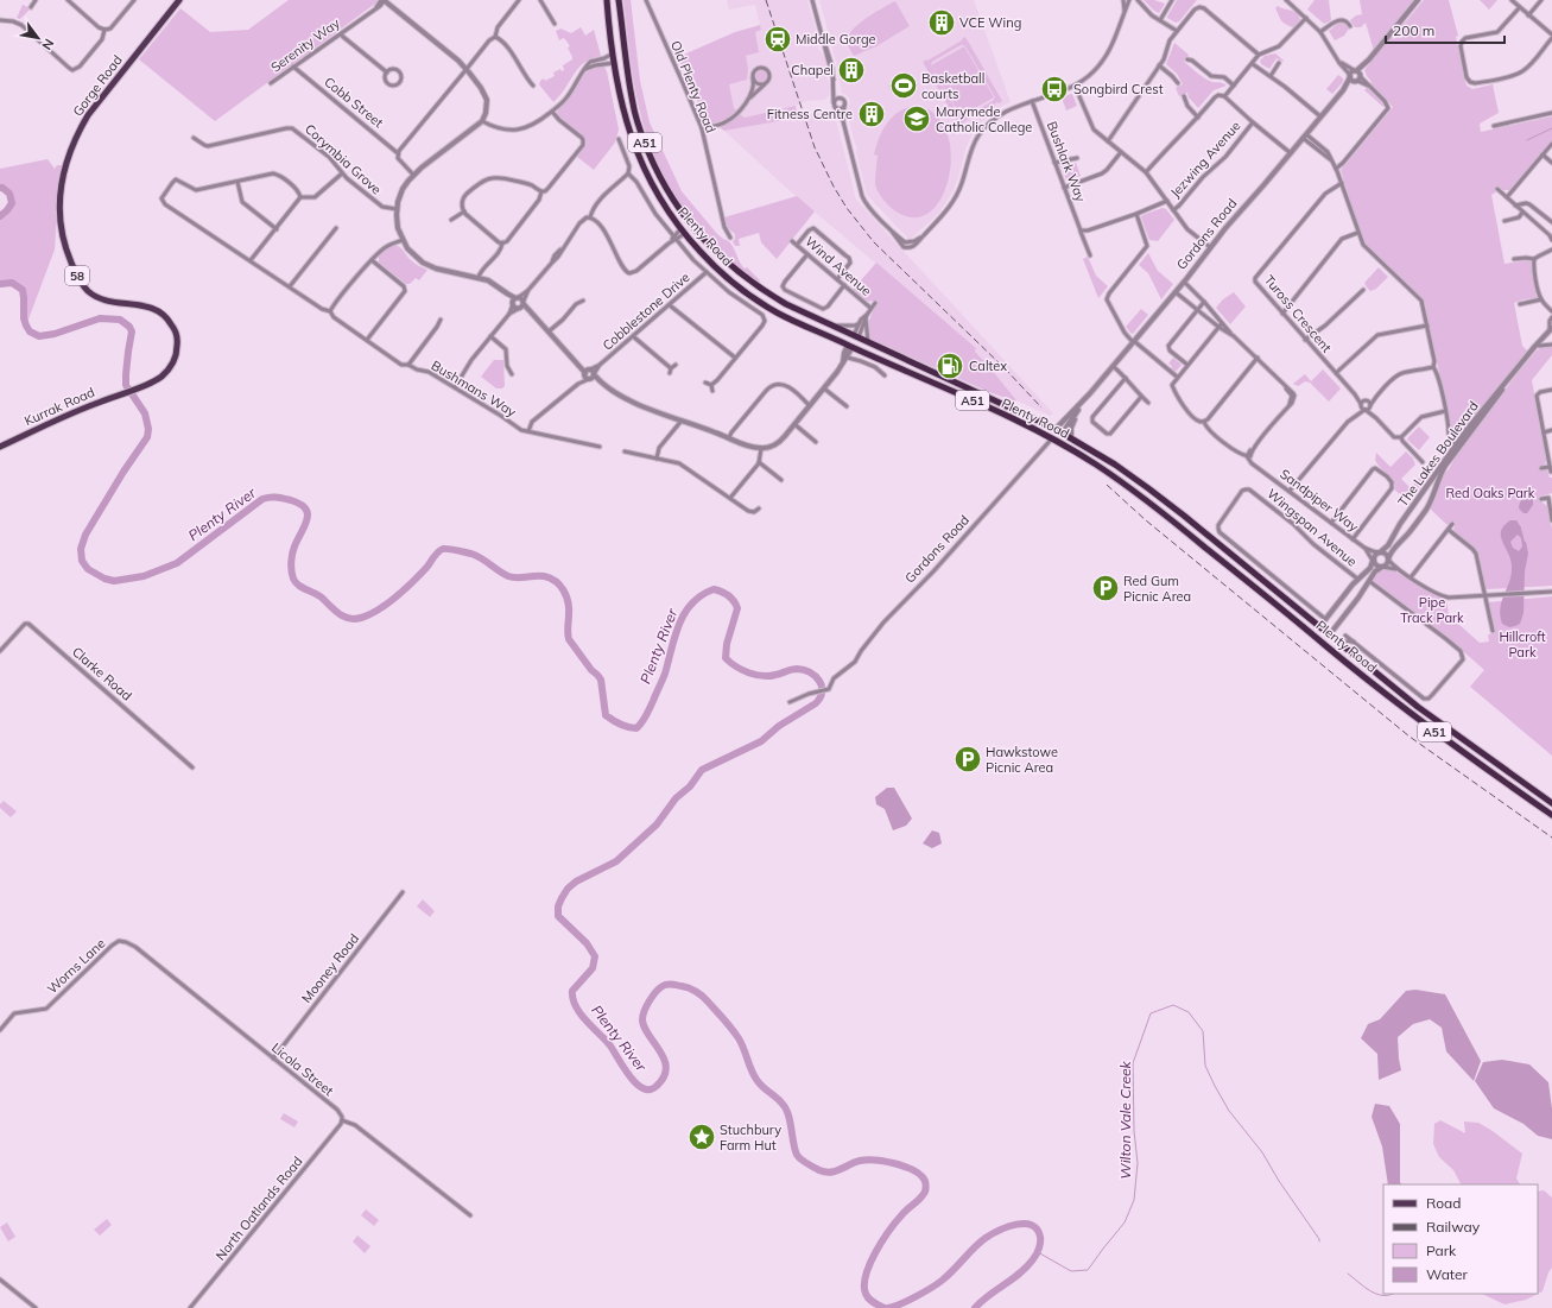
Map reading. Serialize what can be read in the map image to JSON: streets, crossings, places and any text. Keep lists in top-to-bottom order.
{
  "streets": {
    "highway": ["A51", "Gordons Road", "Plenty Road"],
    "main road": ["Gorge Road", "58", "Kurrak Road"],
    "street": [
      "Serenity Way",
      "Old Plenty Road",
      "Cobb Street",
      "Corymbia Grove",
      "Jezwing Avenue",
      "Bushlark Way",
      "Wind Avenue",
      "Cobblestone Drive",
      "Tuross Crescent",
      "Bushmans Way",
      "The Lakes Boulevard",
      "Sandpiper Way",
      "Wingspan Avenue",
      "Clarke Road",
      "Worns Lane",
      "Mooney Road",
      "Licola Street",
      "North Oatlands Road"
    ]
  },
  "crossings": [
    ["Serenity Way", "Cobb Street"],
    ["Gorge Road", "Kurrak Road"],
    ["Gordons Road", "Plenty Road"],
    ["Plenty Road", "Wingspan Avenue"],
    ["Cobblestone Drive", "Bushmans Way"],
    ["The Lakes Boulevard", "Sandpiper Way"],
    ["Worns Lane", "Licola Street"],
    ["Mooney Road", "Licola Street"],
    ["Licola Street", "North Oatlands Road"]
  ],
  "water": ["Plenty River", "Wilton Vale Creek"],
  "parks": ["Red Oaks Park", "Pipe Track Park", "Hillcroft Park"],
  "places": {
    "building": ["VCE Wing", "Chapel", "Fitness Centre"],
    "station": ["Middle Gorge"],
    "sports": ["Basketball courts"],
    "bus stop": ["Songbird Crest"],
    "school or university": ["Marymede Catholic College"],
    "fuel station": ["Caltex"],
    "parking": ["Red Gum Picnic Area", "Hawkstowe Picnic Area"],
    "place": ["Stuchbury Farm Hut"]
  },
  "legend": [
    "Road",
    "Railway",
    "Park",
    "Water"
  ],
  "scale_bar": "200 m",
  "north": "bottom right"
}
